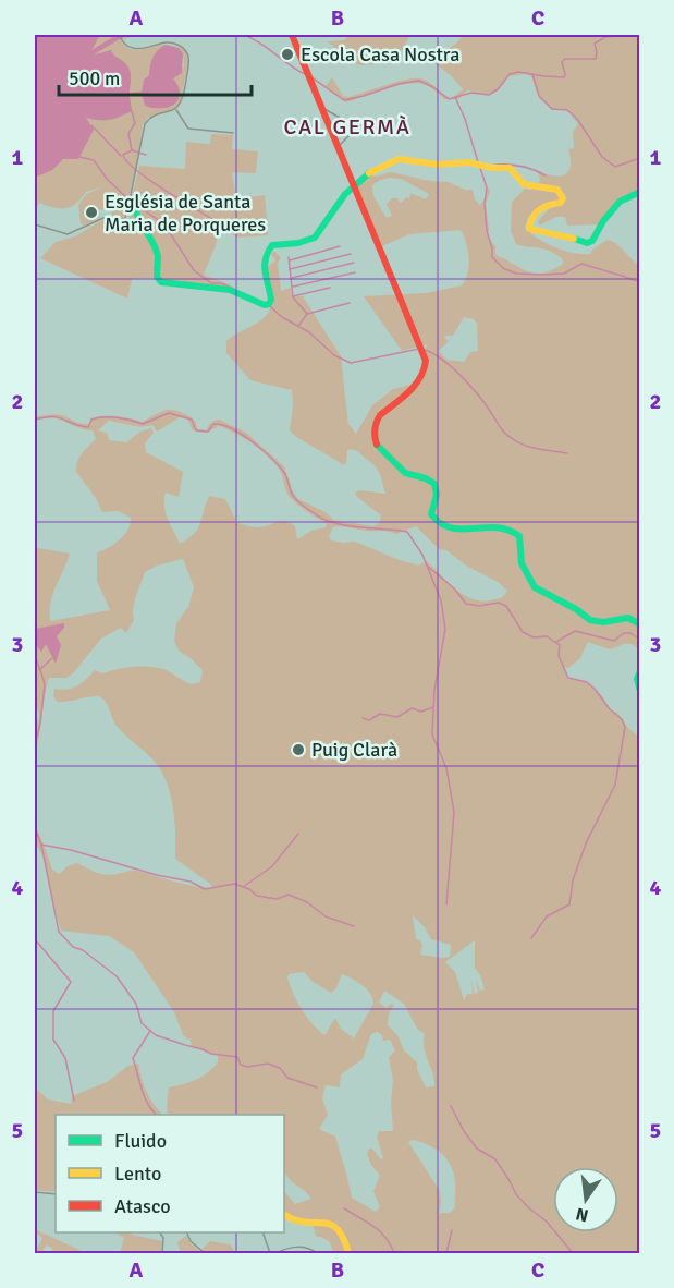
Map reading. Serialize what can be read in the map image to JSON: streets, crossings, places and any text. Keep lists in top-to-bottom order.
{
  "districts": ["CAL GERMÀ"],
  "places": ["Escola Casa Nostra", "Església de Santa Maria de Porqueres", "Puig Clarà"],
  "legend": ["Fluido", "Lento", "Atasco"],
  "scale_bar": "500 m",
  "north": "bottom",
  "grid": {
    "columns": ["A", "B", "C"],
    "rows": [
      "1",
      "2",
      "3",
      "4",
      "5"
    ]
  }
}
